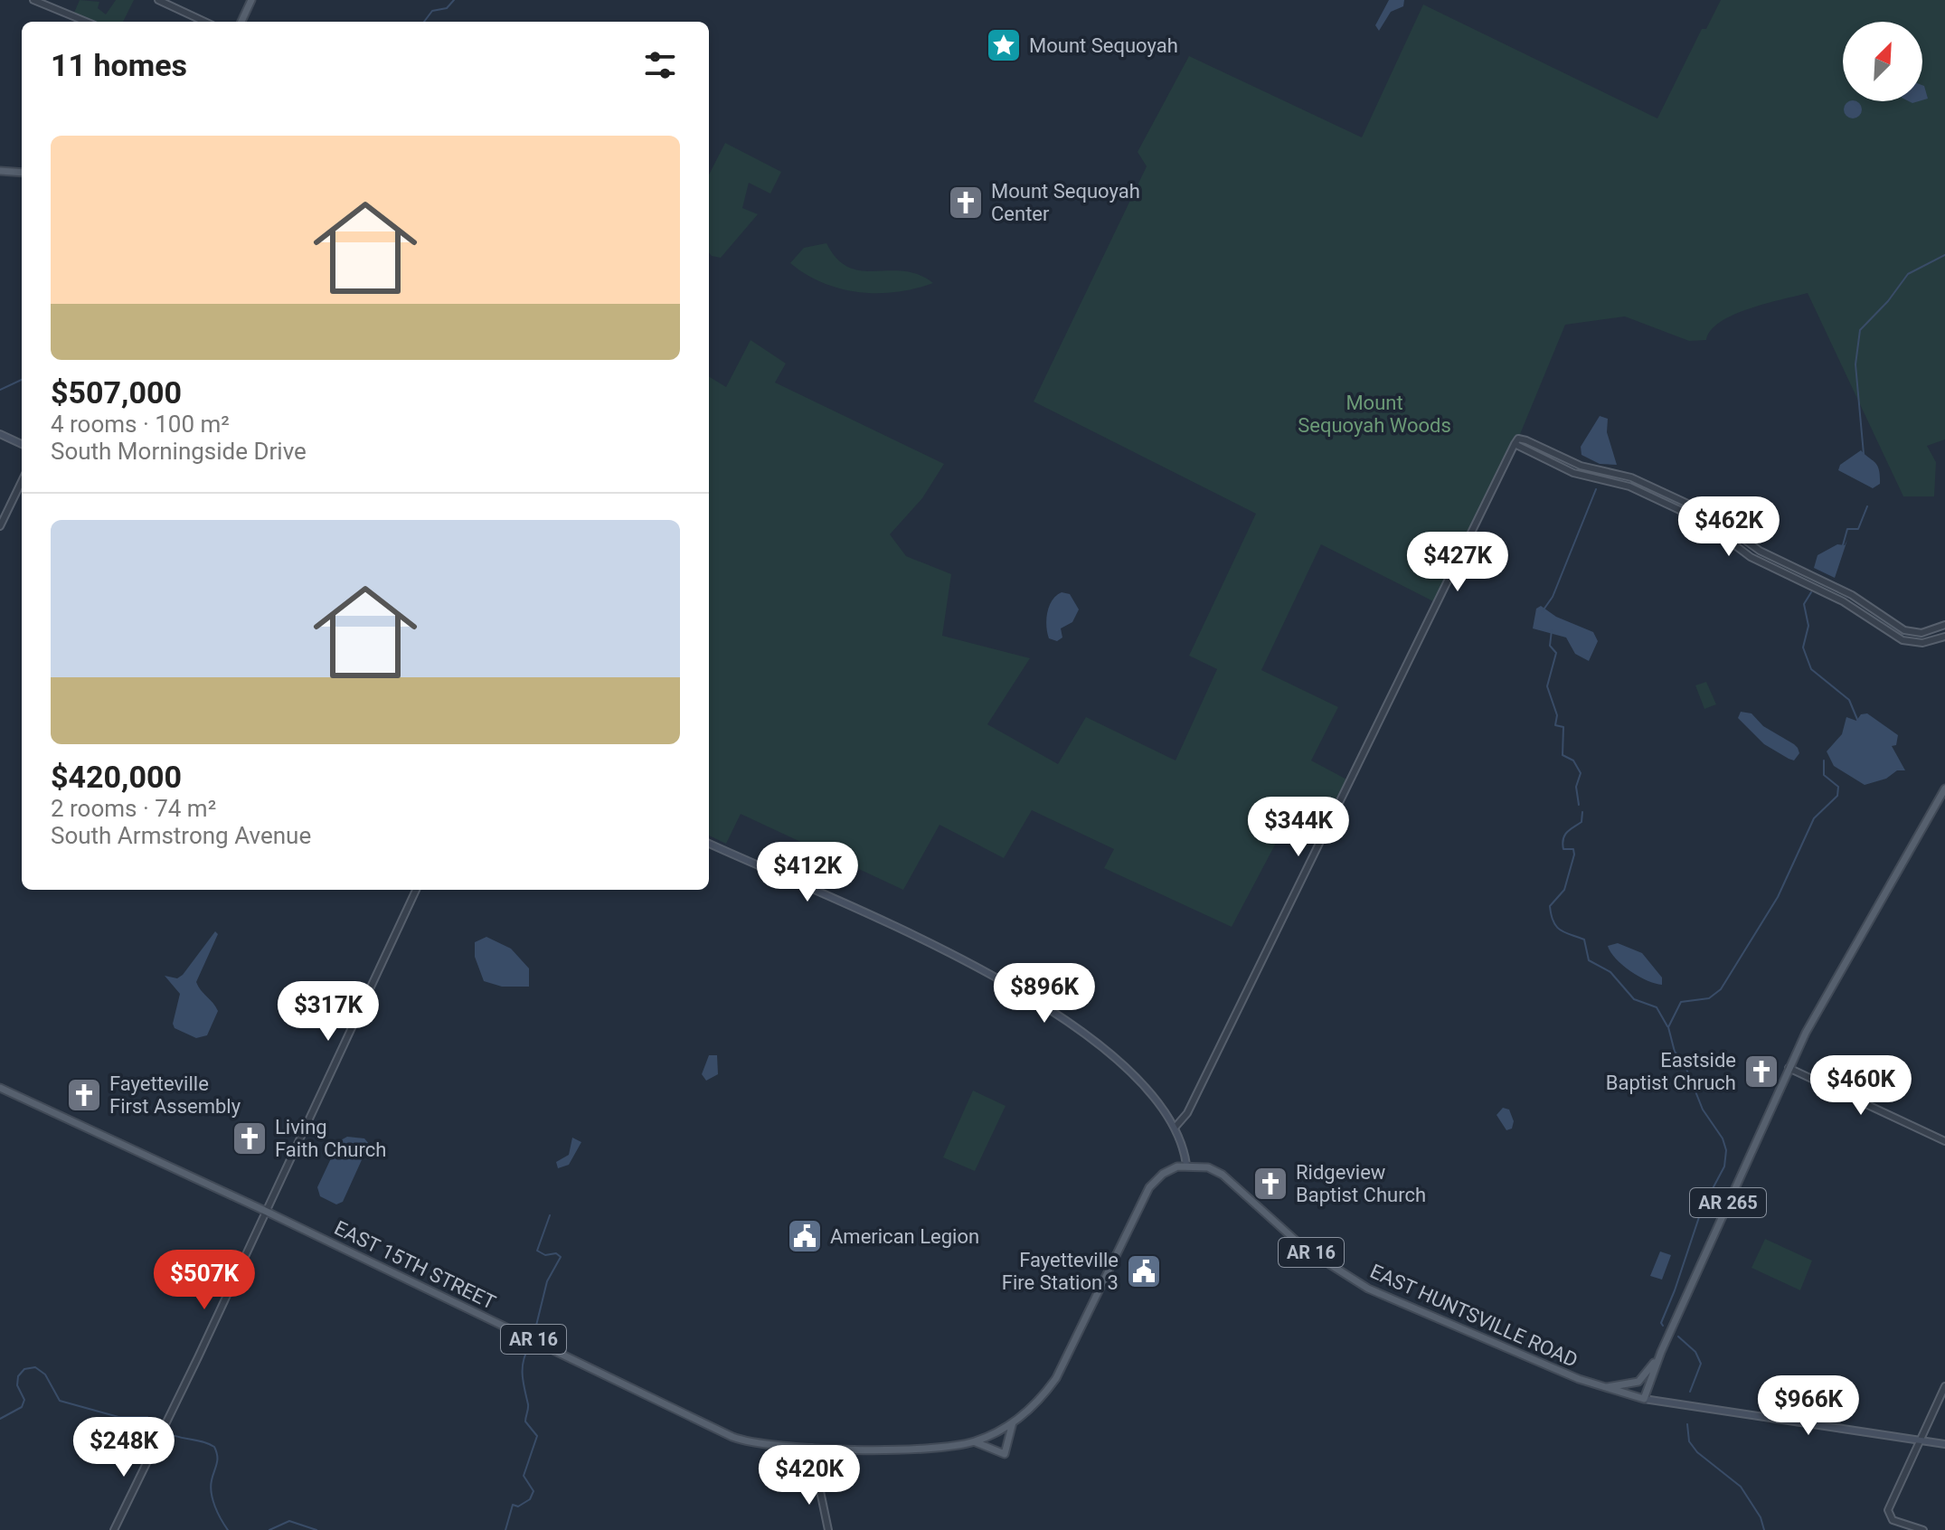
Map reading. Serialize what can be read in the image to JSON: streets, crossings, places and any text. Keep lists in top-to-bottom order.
{
  "streets": {
    "main road": [
      "AR 265",
      "AR 16",
      "EAST 15TH STREET",
      "EAST HUNTSVILLE ROAD"
    ]
  },
  "crossings": [
    ["AR 265", "EAST HUNTSVILLE ROAD"],
    ["AR 16", "EAST 15TH STREET"],
    ["AR 16", "EAST HUNTSVILLE ROAD"]
  ],
  "parks": ["Mount Sequoyah Woods"],
  "places": {
    "place": ["Mount Sequoyah"],
    "church": [
      "Mount Sequoyah Center",
      "Eastside Baptist Chruch",
      "Fayetteville First Assembly",
      "Living Faith Church",
      "Ridgeview Baptist Church"
    ],
    "public building": ["American Legion", "Fayetteville Fire Station 3"]
  },
  "north": "top right",
  "page": {
    "heading": "11 homes",
    "list": [
      {
        "name": "$507,000",
        "note": "4 rooms · 100 m² · South Morningside Drive"
      },
      {
        "name": "$420,000",
        "note": "2 rooms · 74 m² · South Armstrong Avenue"
      }
    ],
    "price": [
      "$462K",
      "$427K",
      "$344K",
      "$412K",
      "$896K",
      "$317K",
      "$460K",
      "$507K",
      "$966K",
      "$248K",
      "$420K"
    ]
  }
}
